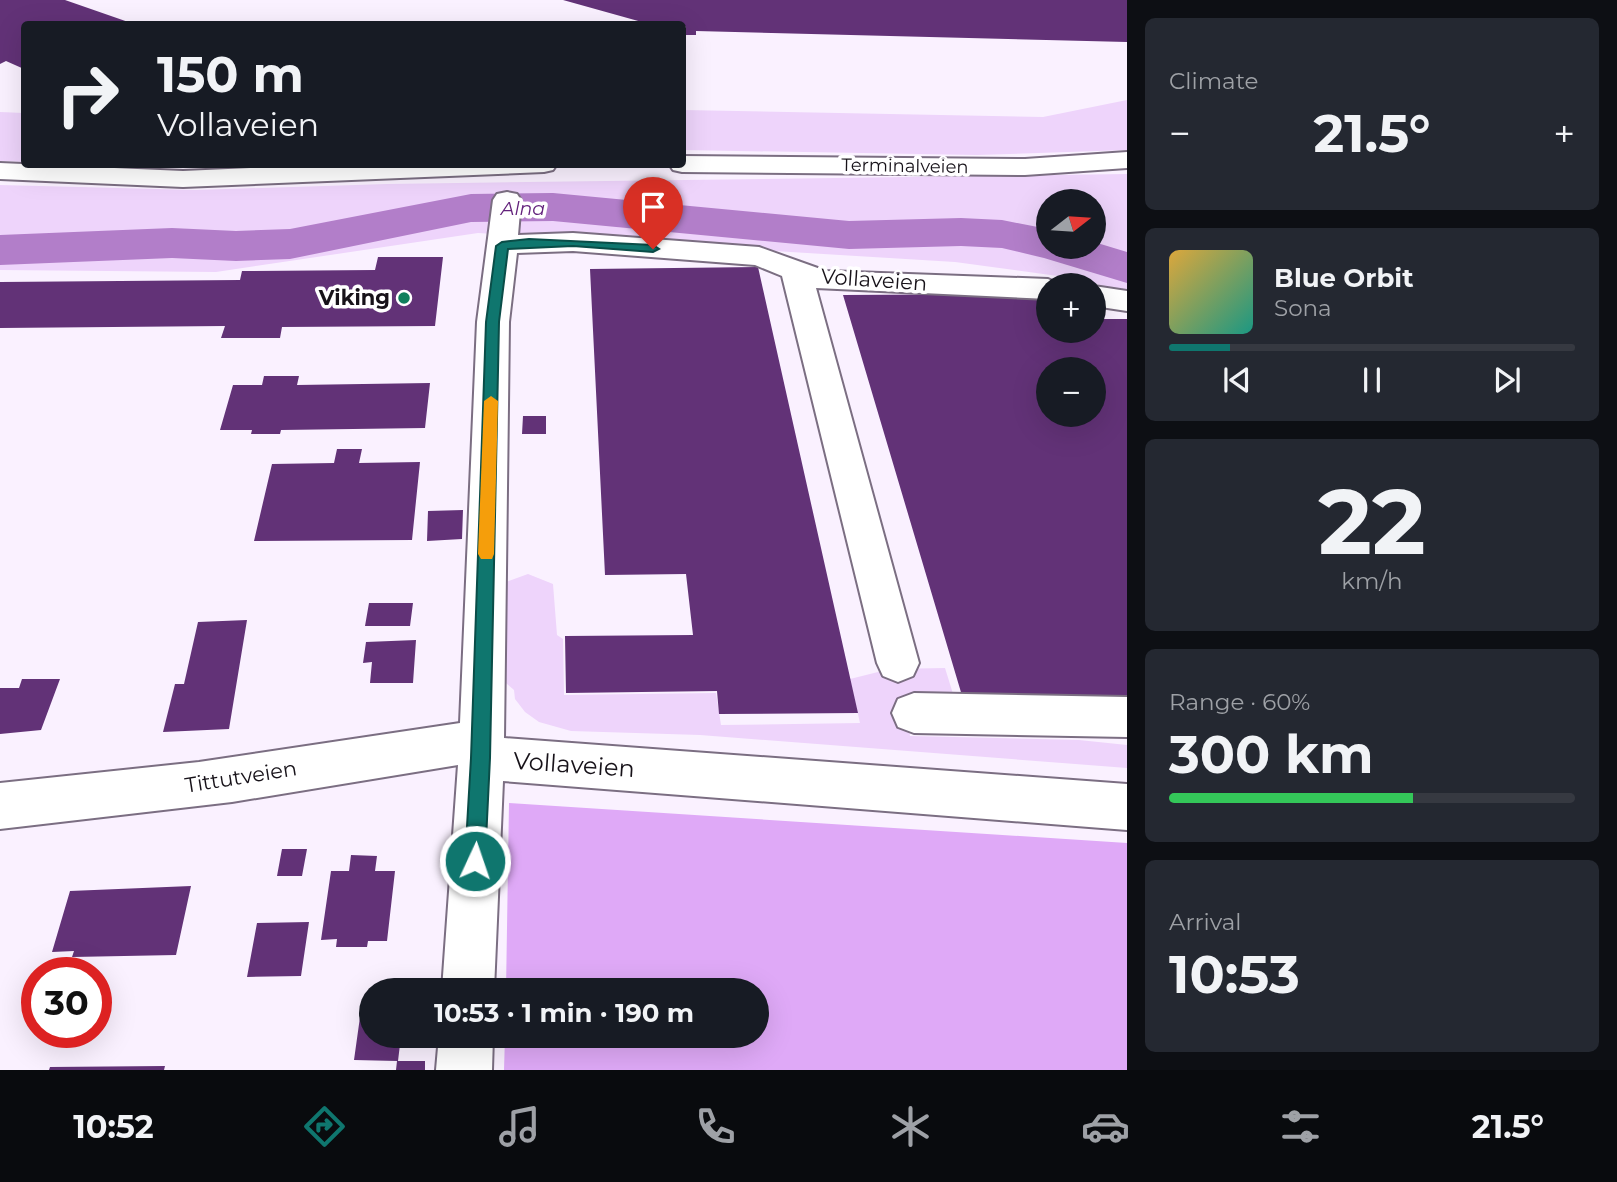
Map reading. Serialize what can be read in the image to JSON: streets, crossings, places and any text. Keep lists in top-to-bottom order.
{
  "streets": {
    "street": ["Terminalveien", "Vollaveien", "Tittutveien"]
  },
  "crossings": [
    ["Vollaveien", "Tittutveien"]
  ],
  "water": ["Alna"],
  "places": ["Viking"],
  "north": "right",
  "page": {
    "tile": [
      "Climate",
      ["22", "km/h"],
      ["Range · 60%", "300 km"],
      ["Arrival", "10:53"]
    ],
    "turn": ["150 m", "Vollaveien"],
    "heat": ["−", "21.5°", "+"],
    "map_buttons": ["+", "−"],
    "song": ["Blue Orbit", "Sona"],
    "limit": "30",
    "trip": "10:53 · 1 min · 190 m",
    "tabs": ["10:52", "21.5°"]
  }
}
